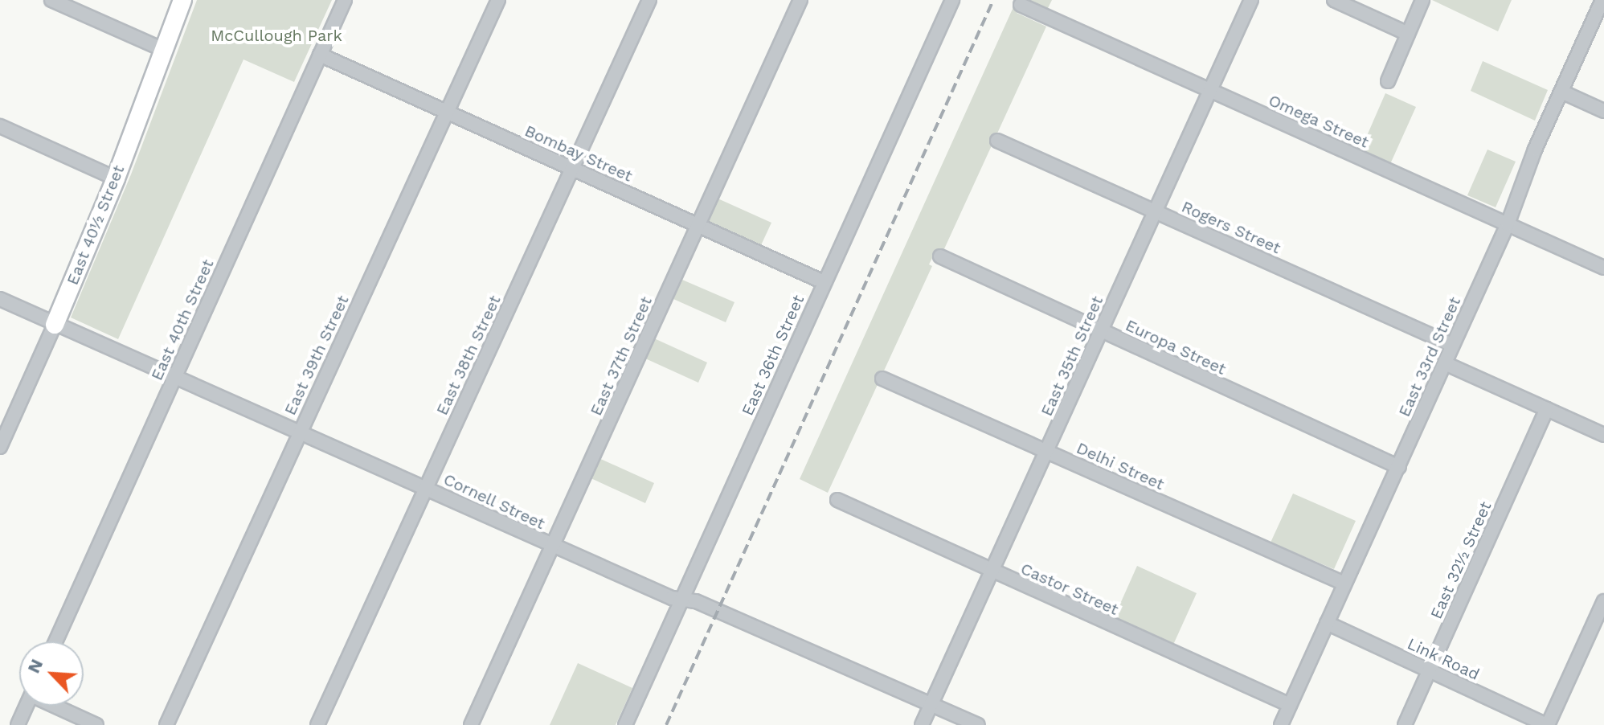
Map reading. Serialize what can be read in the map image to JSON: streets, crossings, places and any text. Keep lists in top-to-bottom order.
{
  "streets": {
    "street": [
      "Omega Street",
      "Bombay Street",
      "East 40½ Street",
      "Rogers Street",
      "East 40th Street",
      "Europa Street",
      "East 39th Street",
      "East 38th Street",
      "East 36th Street",
      "East 37th Street",
      "East 35th Street",
      "East 33rd Street",
      "Delhi Street",
      "Cornell Street",
      "East 32½ Street",
      "Castor Street",
      "Link Road"
    ]
  },
  "crossings": [
    ["Omega Street", "East 35th Street"],
    ["Omega Street", "East 33rd Street"],
    ["Bombay Street", "East 40th Street"],
    ["Bombay Street", "East 39th Street"],
    ["Bombay Street", "East 38th Street"],
    ["Bombay Street", "East 36th Street"],
    ["Bombay Street", "East 37th Street"],
    ["East 40½ Street", "Cornell Street"],
    ["Rogers Street", "East 35th Street"],
    ["Rogers Street", "East 33rd Street"],
    ["East 40th Street", "Cornell Street"],
    ["Europa Street", "East 35th Street"],
    ["Europa Street", "East 33rd Street"],
    ["East 39th Street", "Cornell Street"],
    ["East 38th Street", "Cornell Street"],
    ["East 36th Street", "Cornell Street"],
    ["East 37th Street", "Cornell Street"],
    ["East 35th Street", "Delhi Street"],
    ["East 35th Street", "Cornell Street"],
    ["East 35th Street", "Castor Street"],
    ["East 33rd Street", "Delhi Street"],
    ["East 33rd Street", "Castor Street"],
    ["East 33rd Street", "Link Road"],
    ["East 32½ Street", "Link Road"]
  ],
  "parks": ["McCullough Park"],
  "north": "top left"
}
